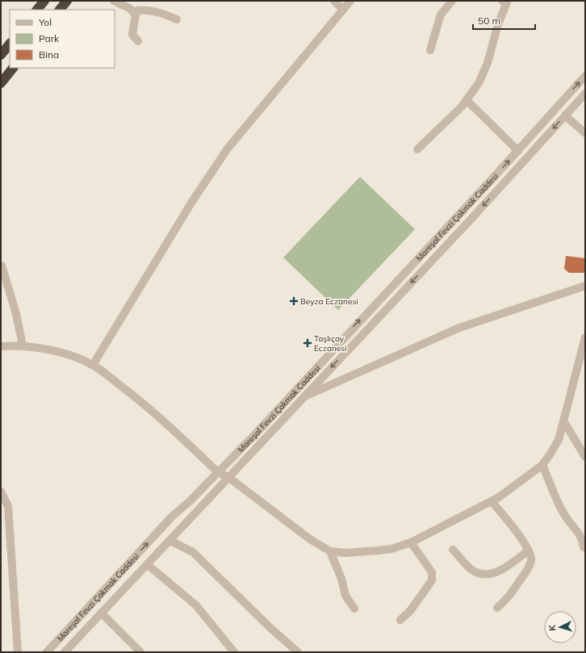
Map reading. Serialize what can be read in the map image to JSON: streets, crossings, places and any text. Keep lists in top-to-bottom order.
{
  "streets": {
    "street": ["Mareşal Fevzi Çakmak Caddesi"]
  },
  "places": {
    "health": ["Beyza Eczanesi", "Taşlıçay Eczanesi"]
  },
  "legend": ["Yol", "Park", "Bina"],
  "scale_bar": "50 m",
  "north": "left"
}
